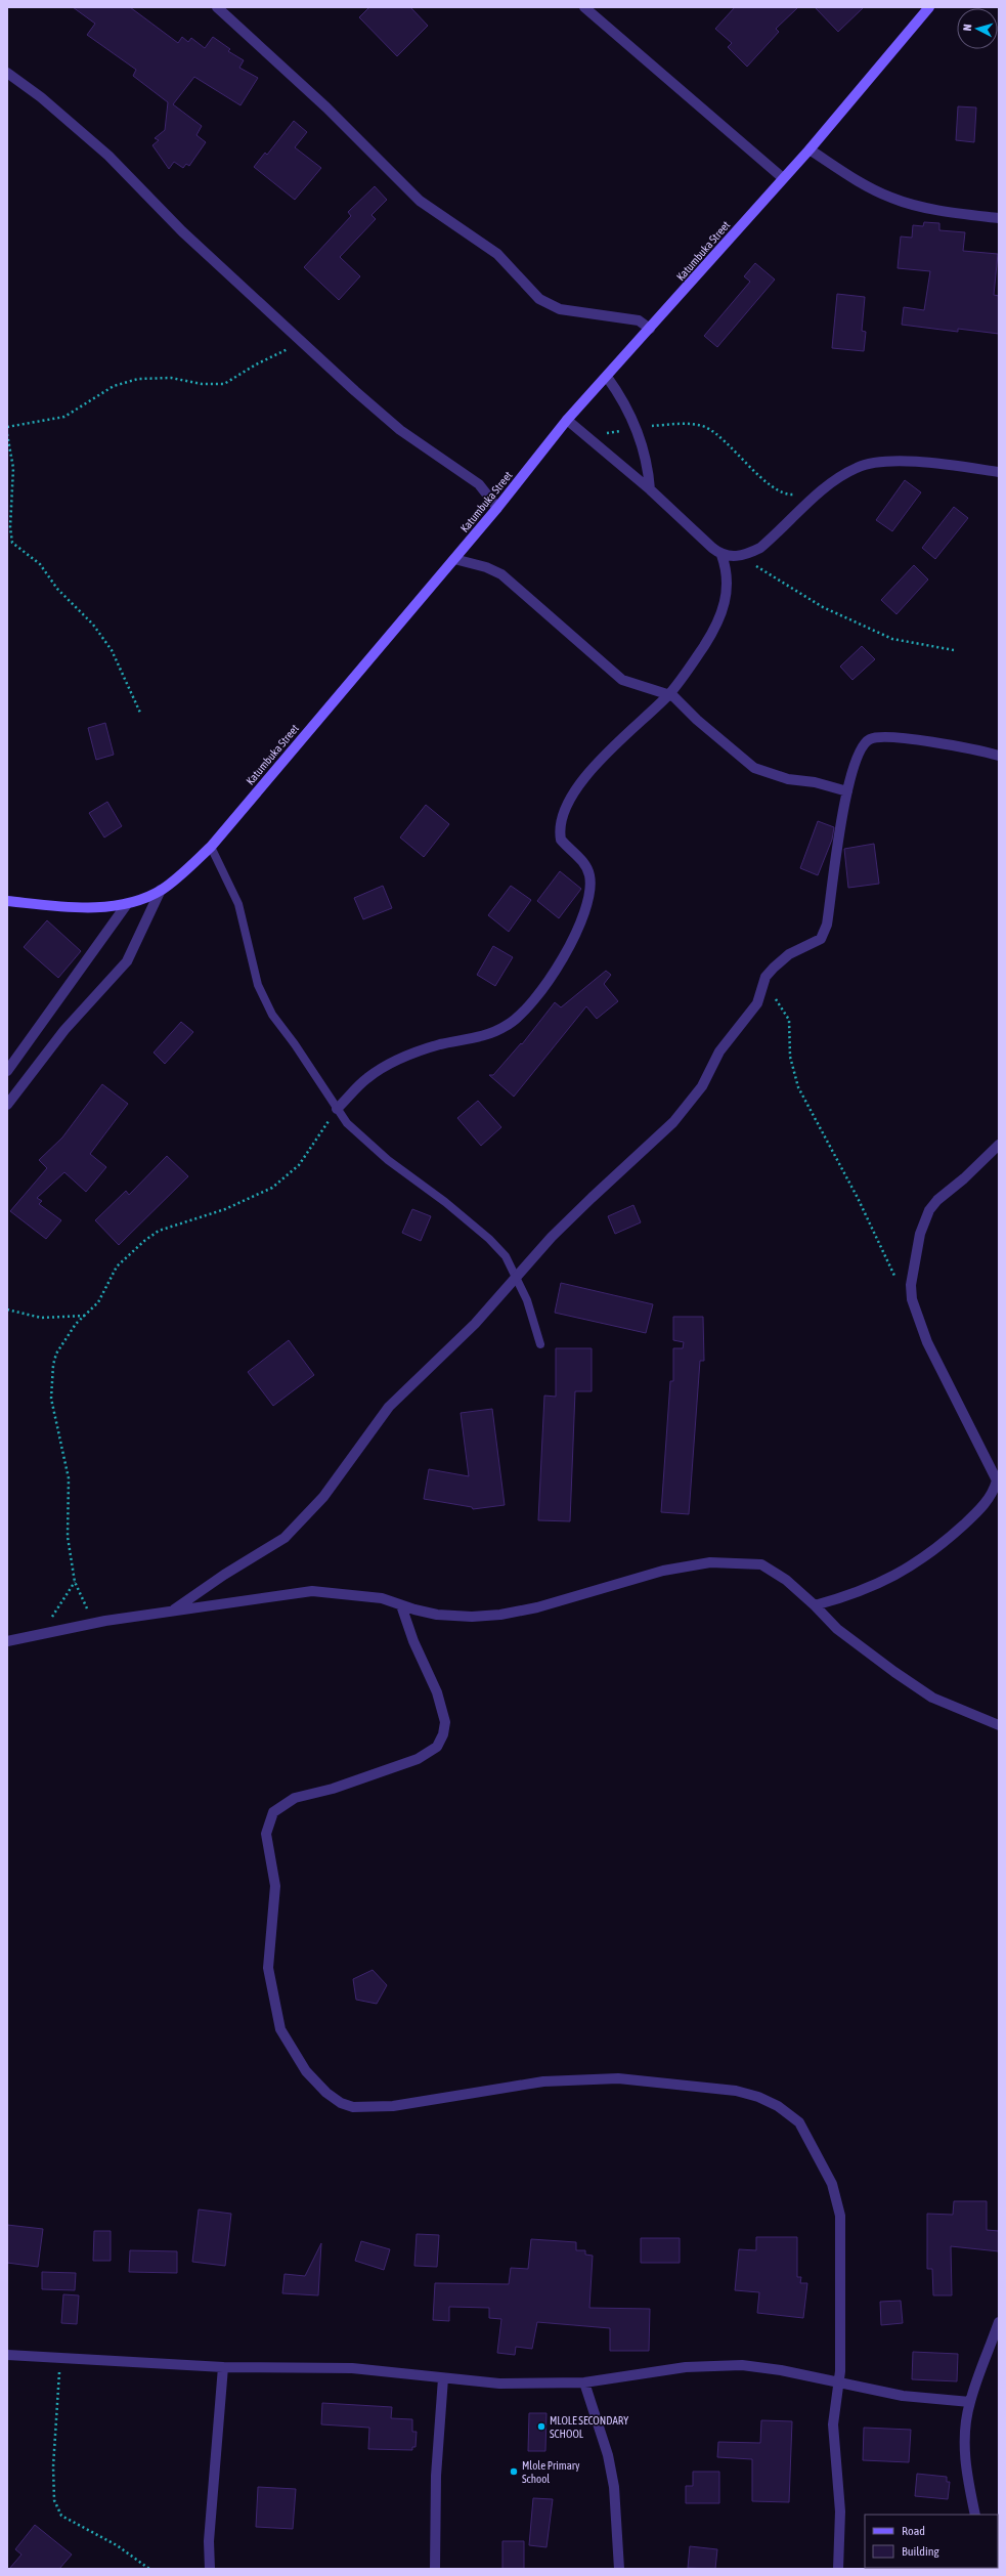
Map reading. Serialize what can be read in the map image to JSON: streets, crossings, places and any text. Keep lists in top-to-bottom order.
{
  "streets": {
    "main road": ["Katumbuka Street"]
  },
  "places": ["MLOLE SECONDARY SCHOOL", "Mlole Primary School"],
  "legend": ["Road", "Building"],
  "north": "left"
}
